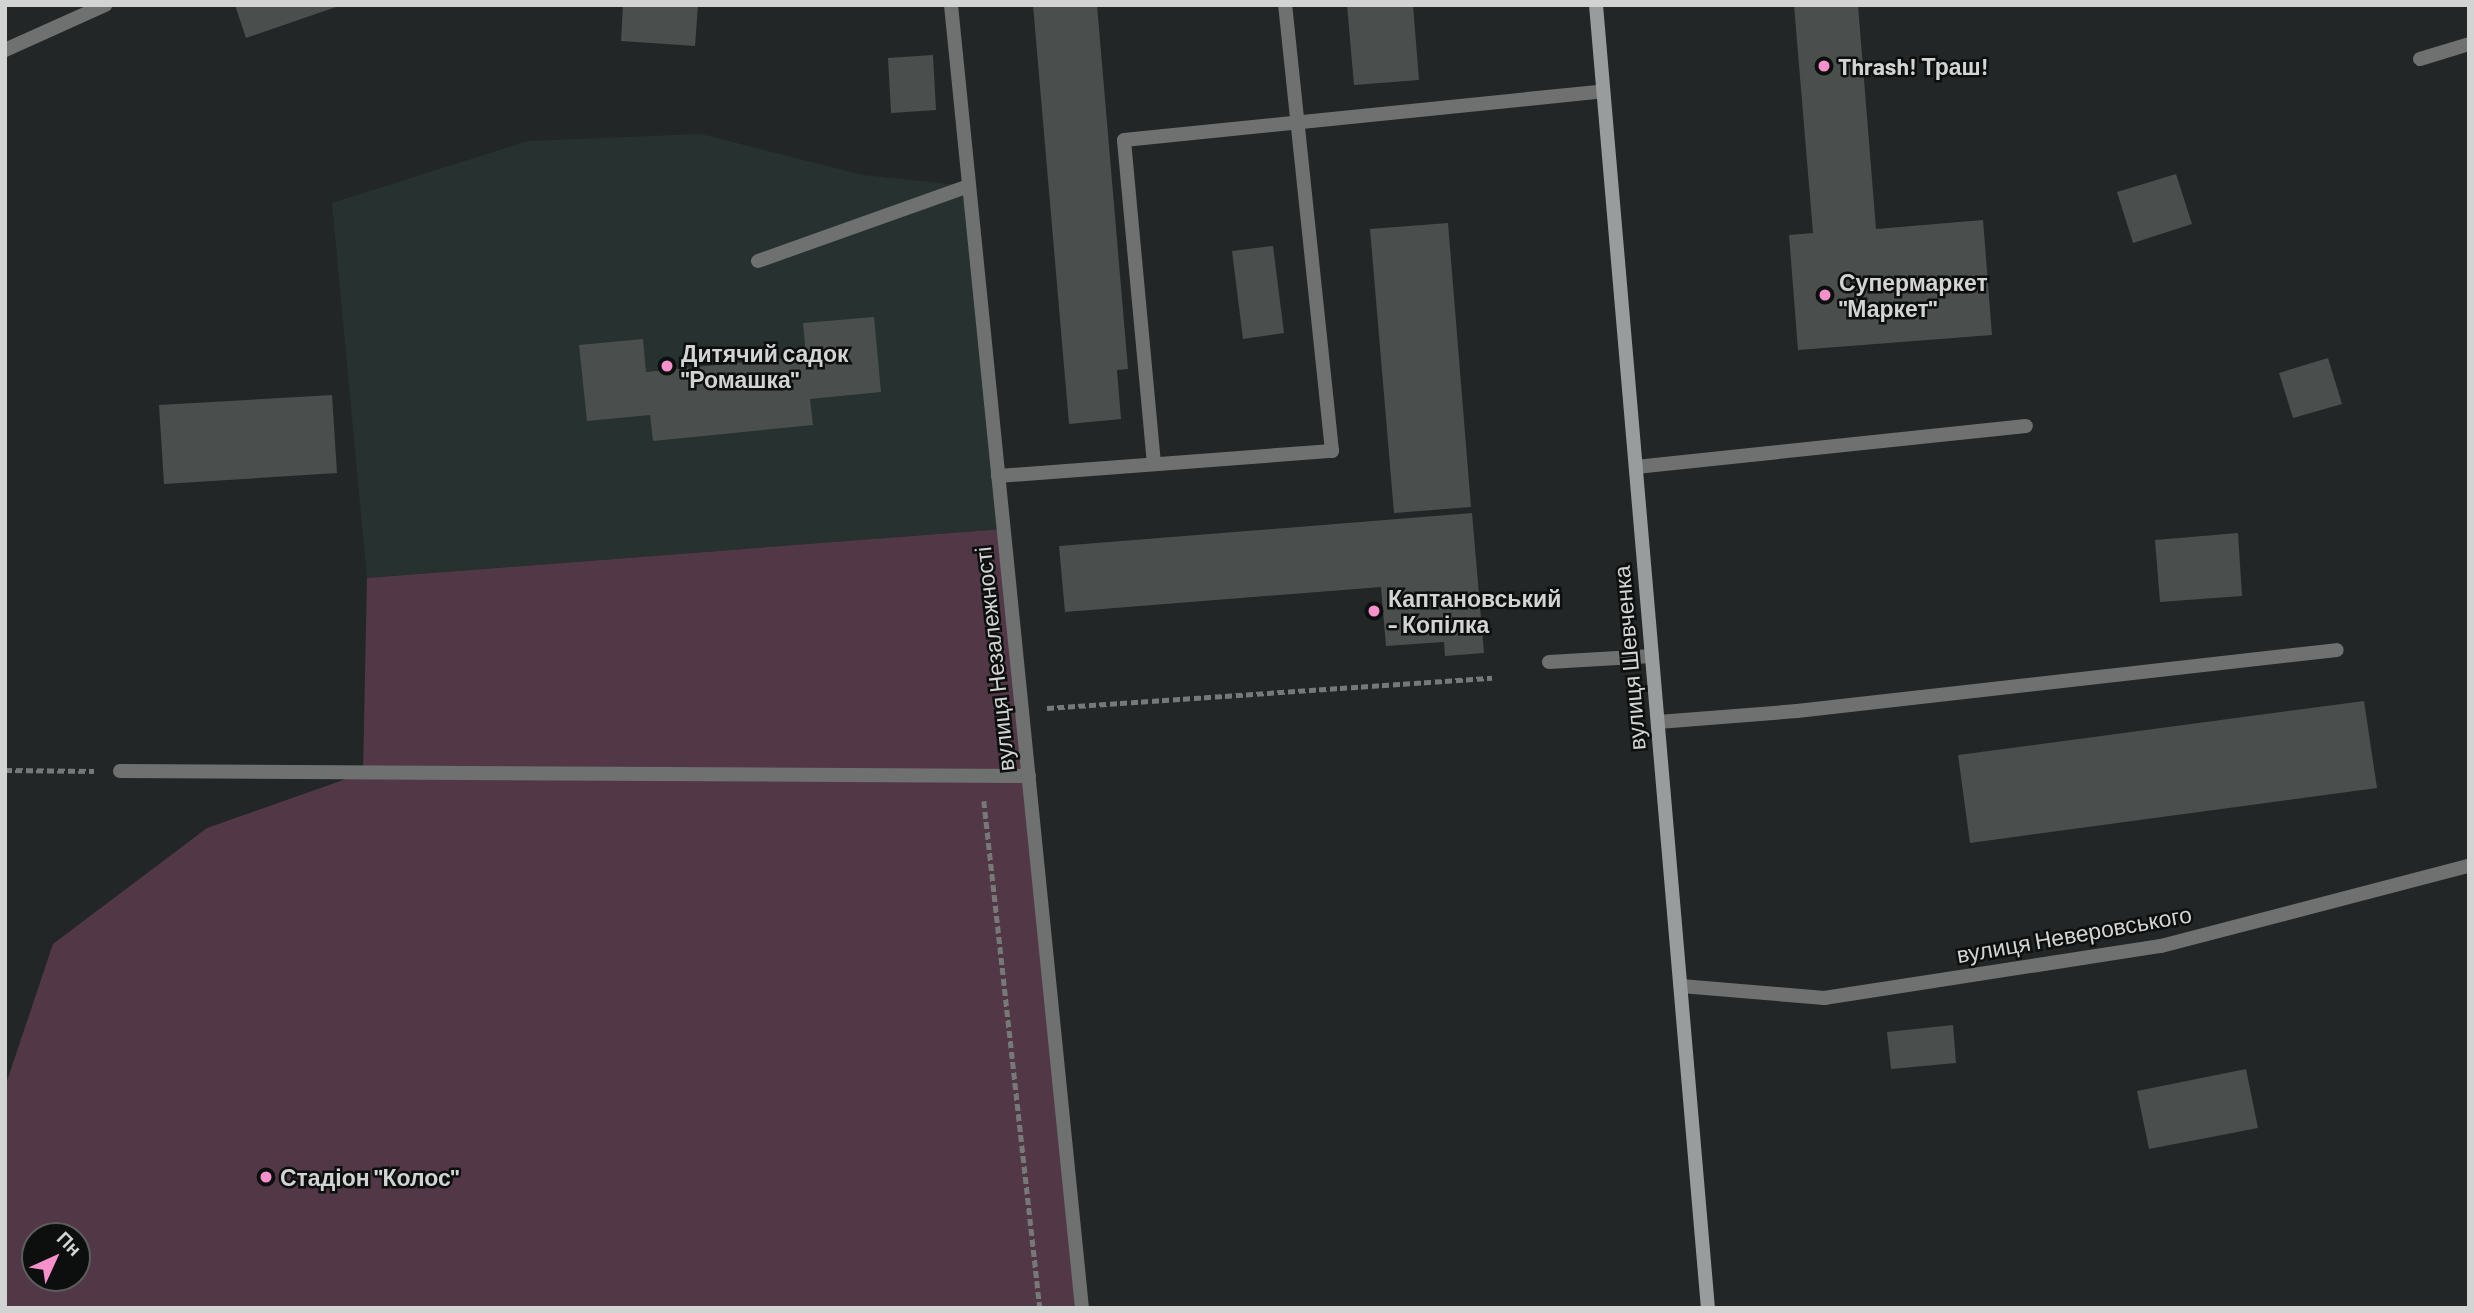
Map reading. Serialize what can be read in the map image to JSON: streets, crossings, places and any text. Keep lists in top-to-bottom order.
{
  "streets": {
    "main road": ["вулиця Шевченка"],
    "street": ["вулиця Незалежності", "вулиця Неверовського"]
  },
  "crossings": [
    ["вулиця Шевченка", "вулиця Неверовського"]
  ],
  "places": [
    "Thrash! Траш!",
    "Супермаркет \"Маркет\"",
    "Дитячий садок \"Ромашка\"",
    "Каптановський - Копілка",
    "Стадіон \"Колос\""
  ],
  "north": "top right"
}
